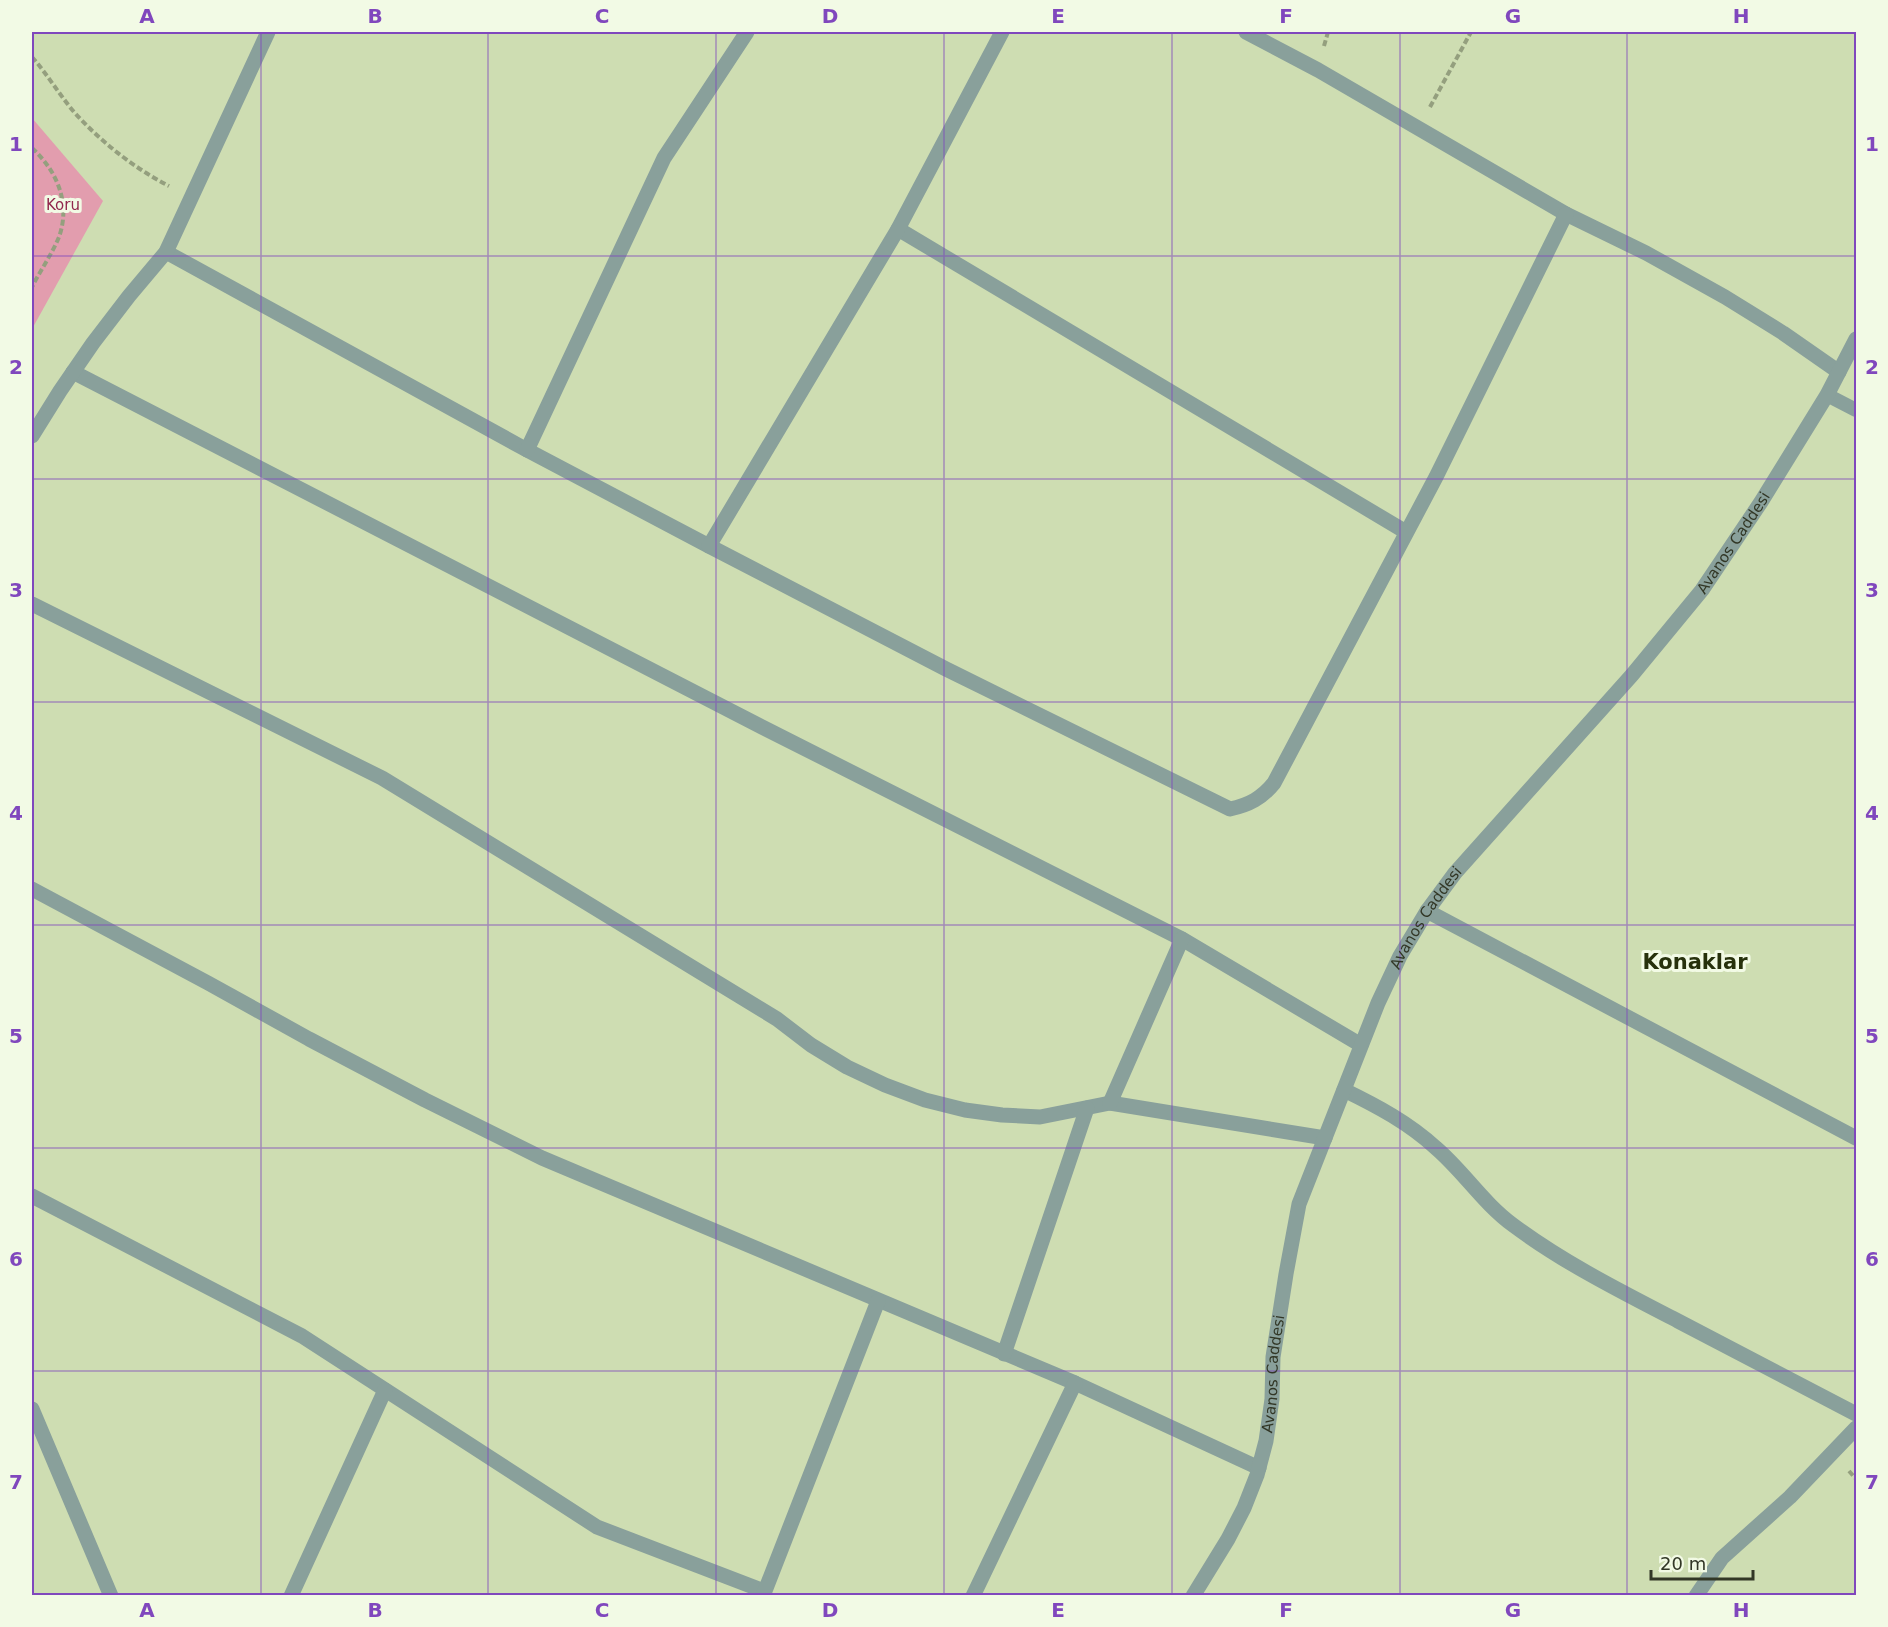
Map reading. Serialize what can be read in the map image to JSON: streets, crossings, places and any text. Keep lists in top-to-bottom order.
{
  "streets": {
    "street": ["Avanos Caddesi"]
  },
  "districts": ["Konaklar"],
  "parks": ["Koru"],
  "scale_bar": "20 m",
  "grid": {
    "columns": [
      "A",
      "B",
      "C",
      "D",
      "E",
      "F",
      "G",
      "H"
    ],
    "rows": [
      "1",
      "2",
      "3",
      "4",
      "5",
      "6",
      "7"
    ]
  }
}
